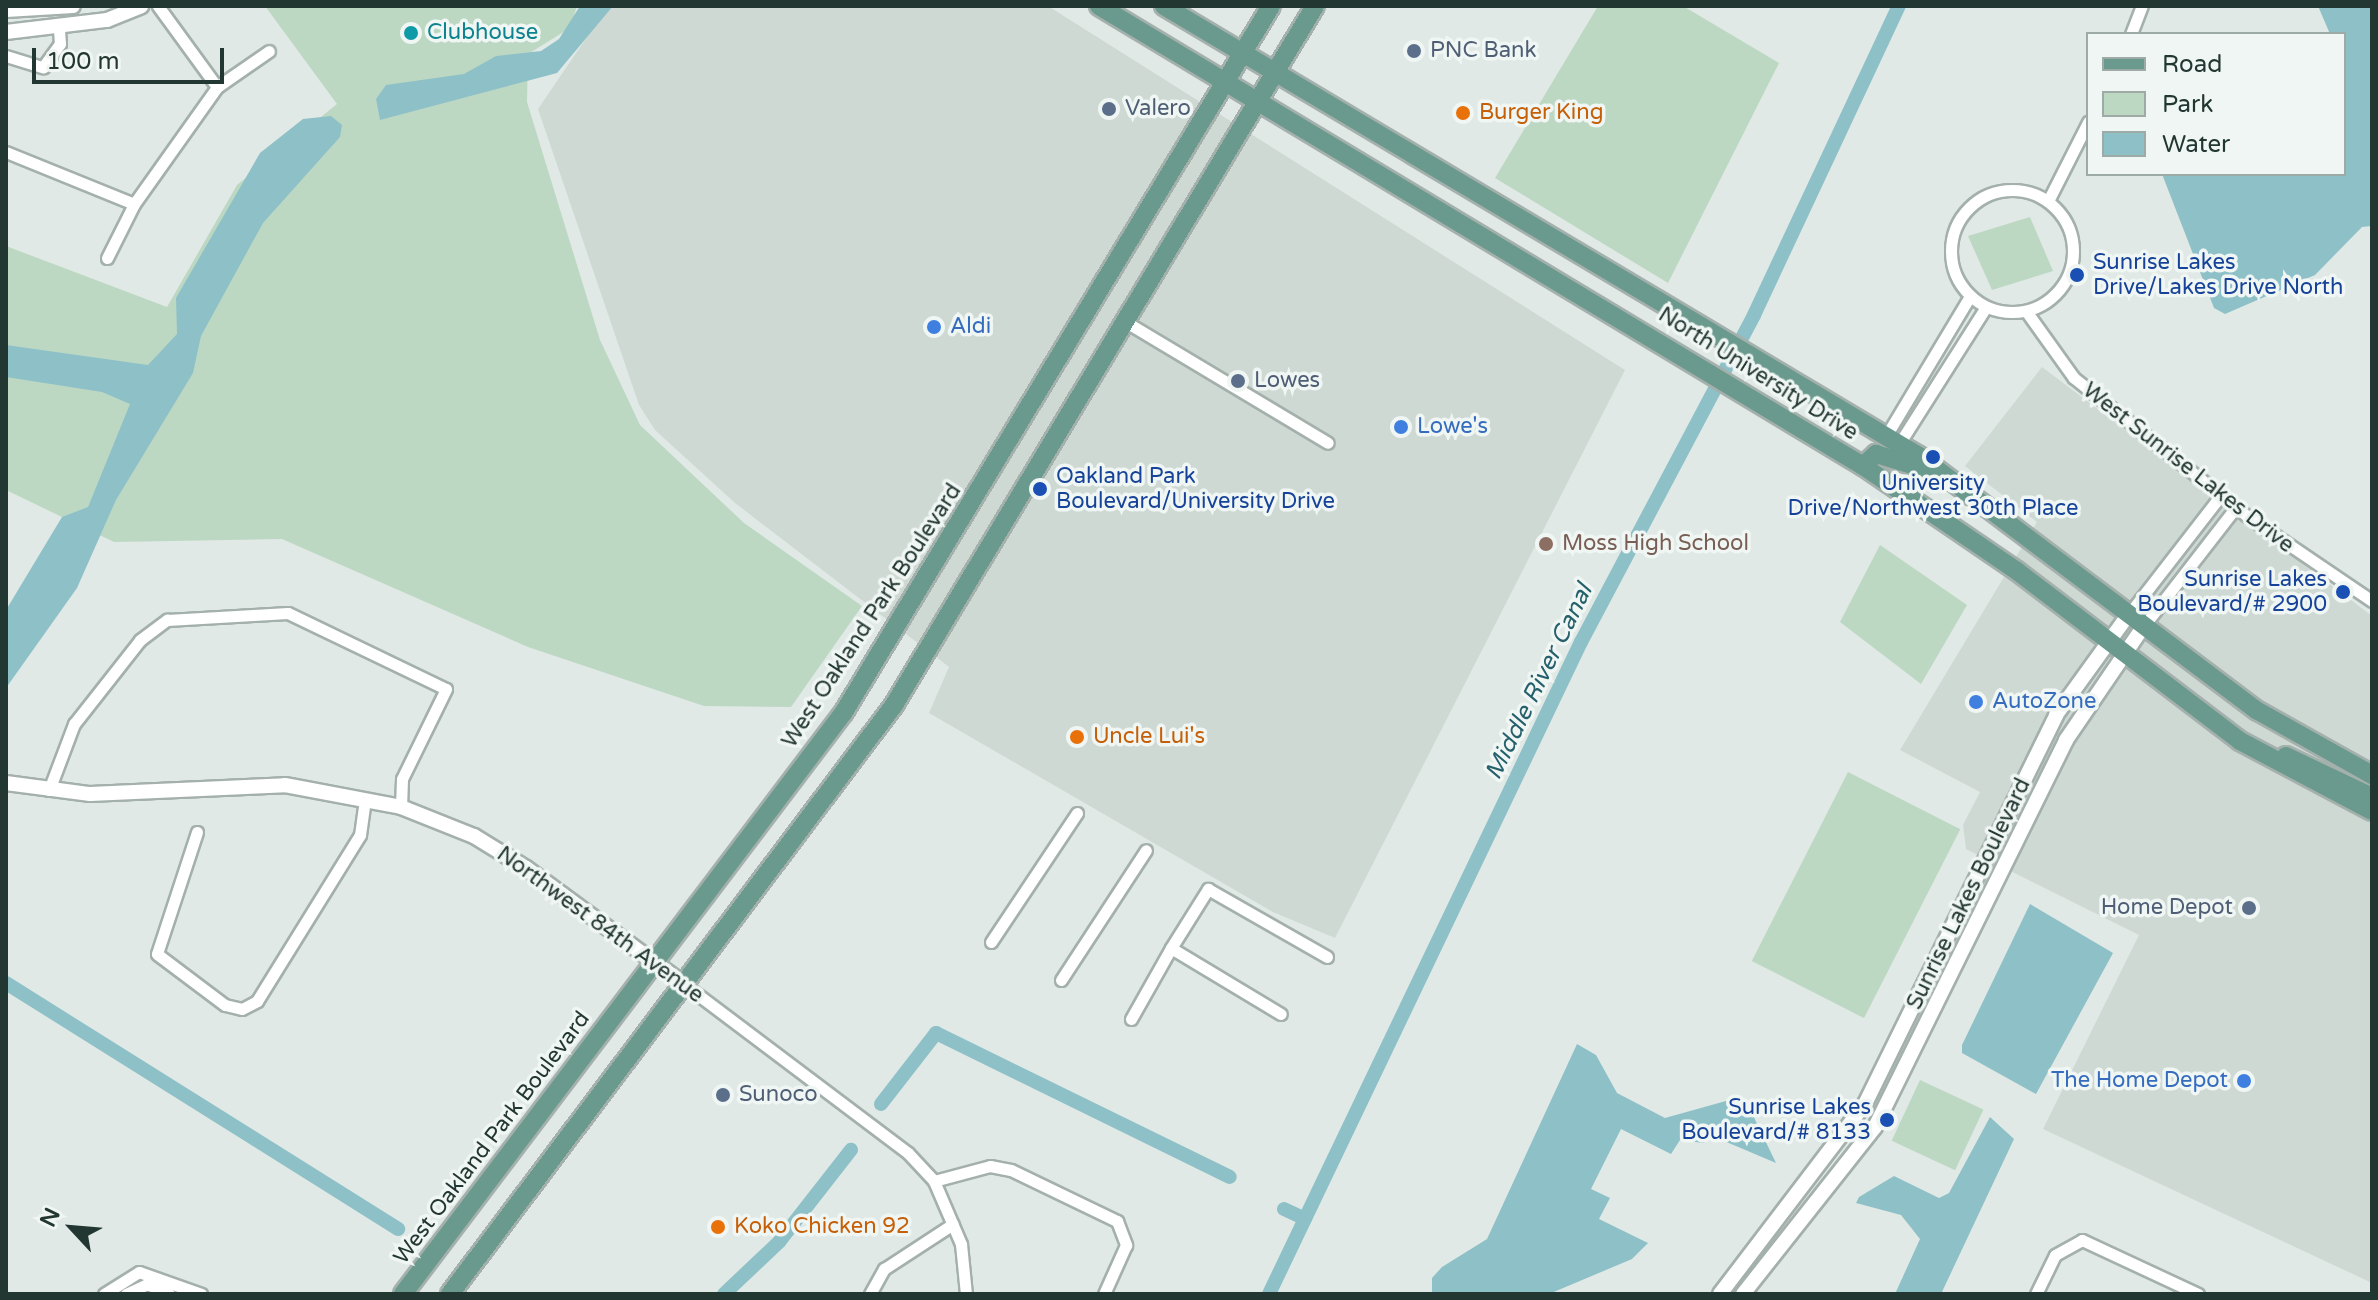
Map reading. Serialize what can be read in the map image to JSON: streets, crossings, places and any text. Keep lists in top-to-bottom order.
{
  "streets": {
    "main road": ["North University Drive", "West Oakland Park Boulevard"],
    "street": ["West Sunrise Lakes Drive", "Sunrise Lakes Boulevard", "Northwest 84th Avenue"]
  },
  "crossings": [
    ["North University Drive", "West Oakland Park Boulevard"],
    ["North University Drive", "Sunrise Lakes Boulevard"],
    ["West Sunrise Lakes Drive", "Sunrise Lakes Boulevard"],
    ["West Oakland Park Boulevard", "Northwest 84th Avenue"]
  ],
  "water": ["Middle River Canal"],
  "places": [
    "Clubhouse",
    "PNC Bank",
    "Valero",
    "Burger King",
    "Sunrise Lakes Drive/Lakes Drive North",
    "Aldi",
    "Lowes",
    "Lowe's",
    "University Drive/Northwest 30th Place",
    "Oakland Park Boulevard/University Drive",
    "Moss High School",
    "Sunrise Lakes Boulevard/# 2900",
    "AutoZone",
    "Uncle Lui's",
    "Home Depot",
    "The Home Depot",
    "Sunoco",
    "Sunrise Lakes Boulevard/# 8133",
    "Koko Chicken 92"
  ],
  "legend": ["Road", "Park", "Water"],
  "scale_bar": "100 m",
  "north": "top left"
}
